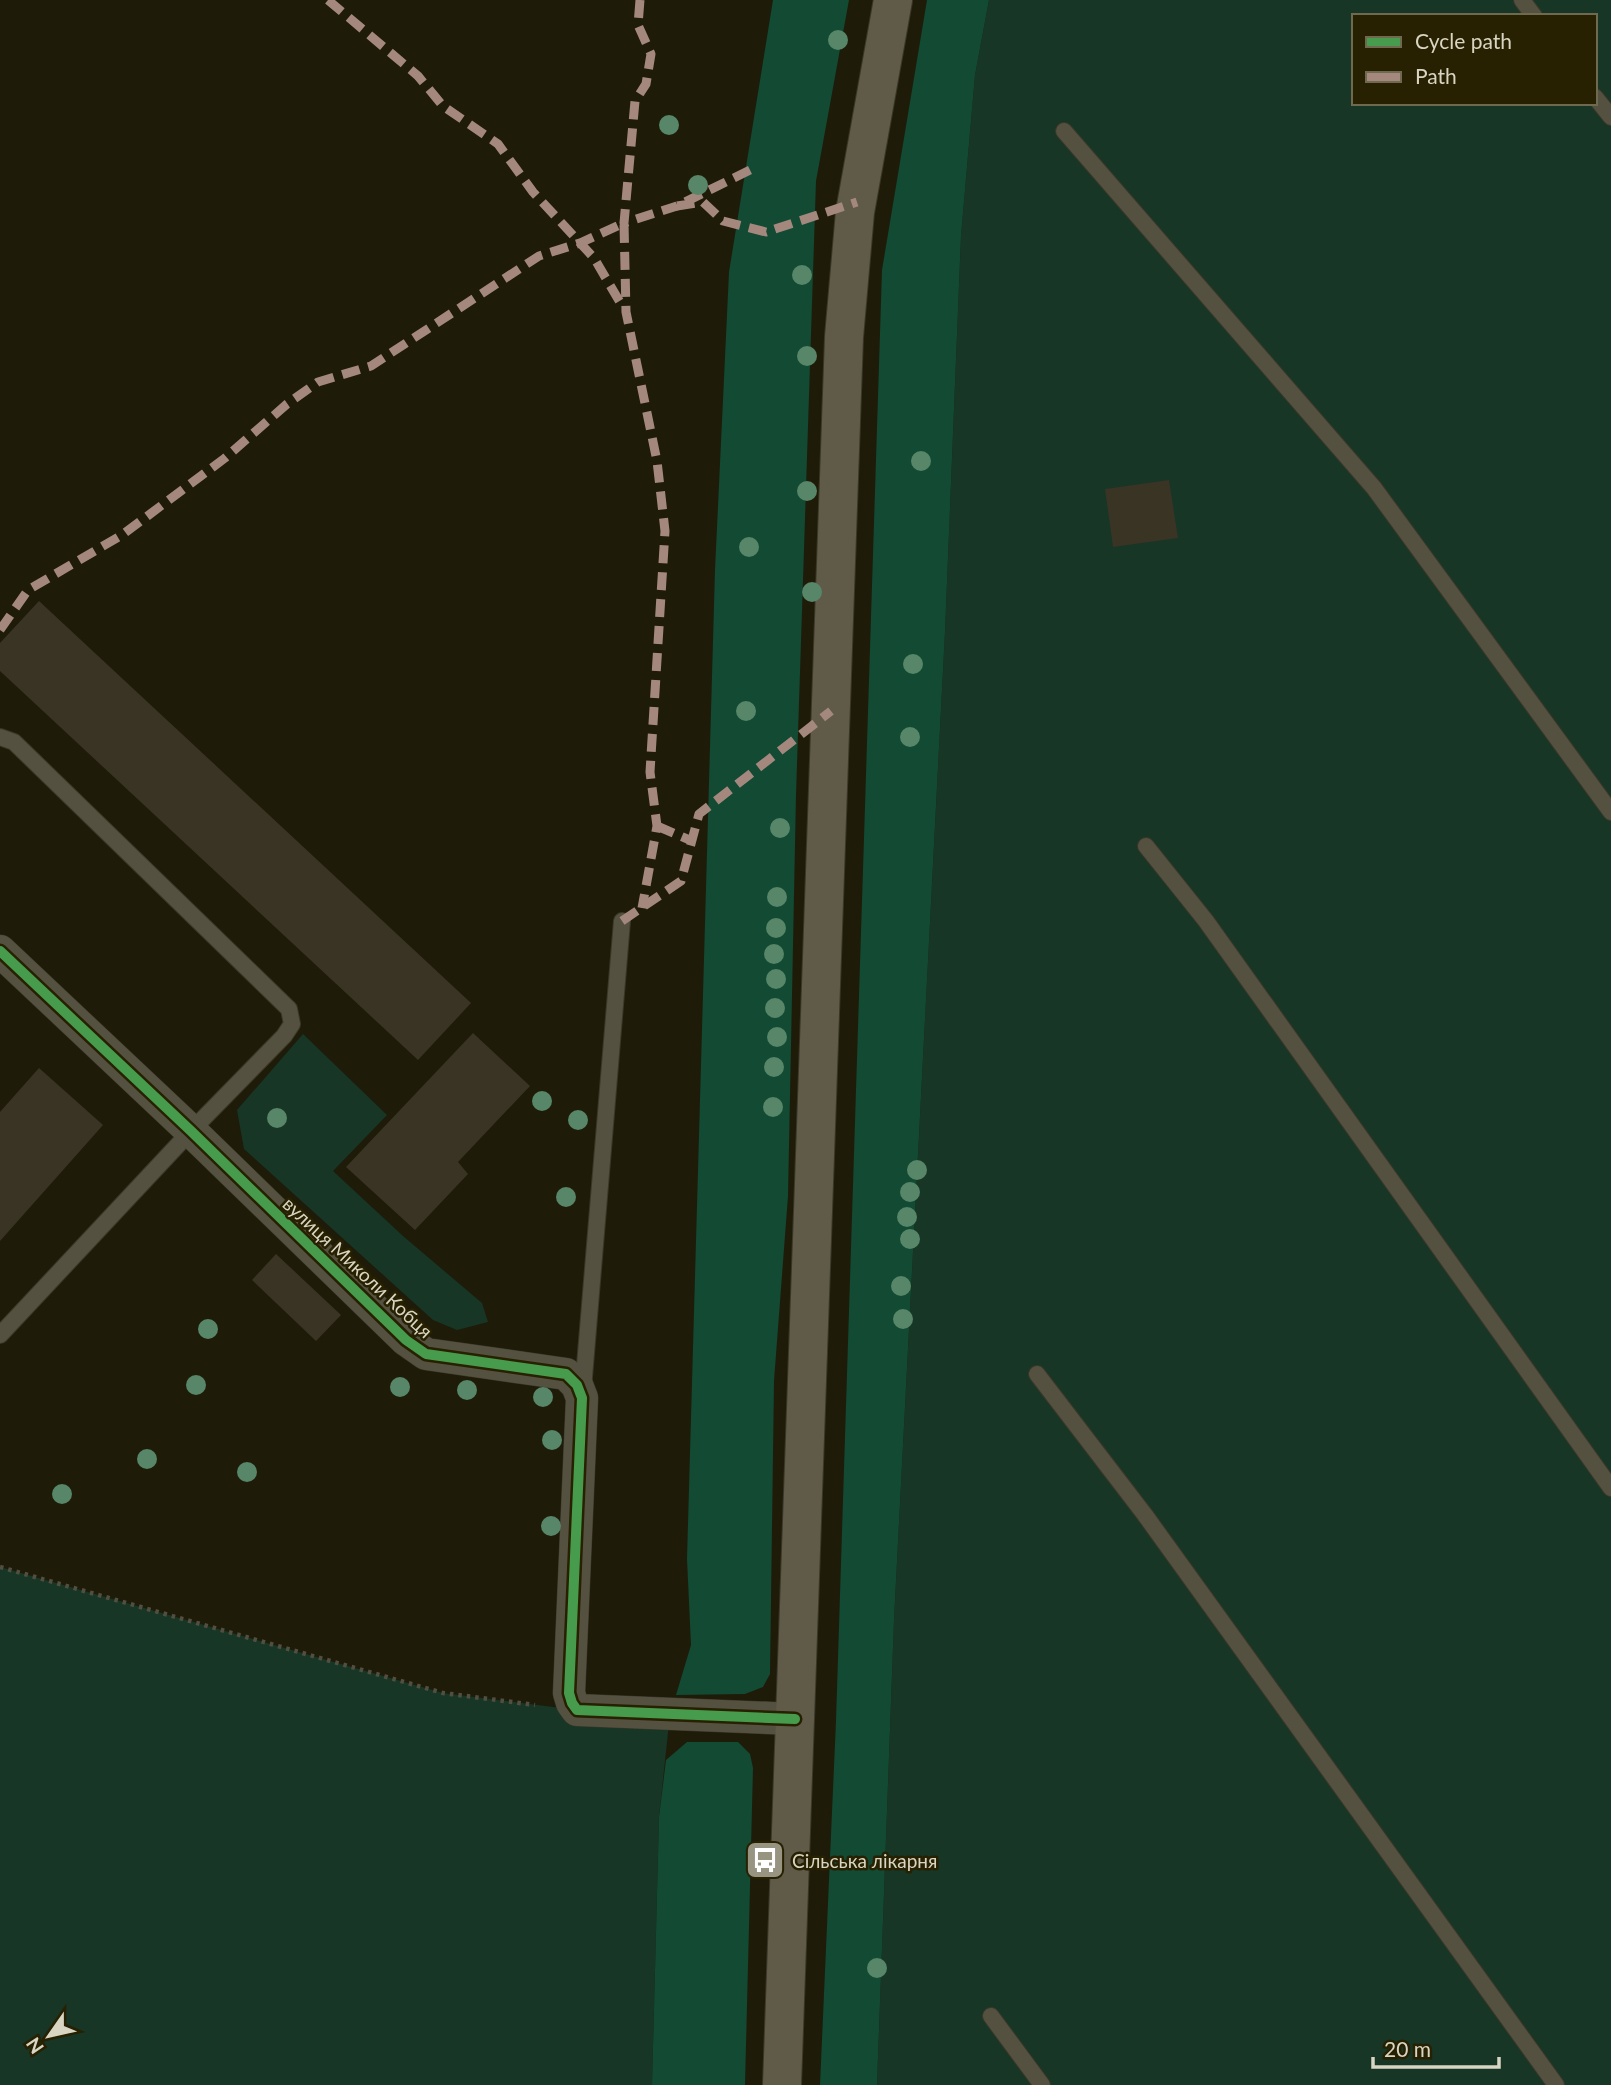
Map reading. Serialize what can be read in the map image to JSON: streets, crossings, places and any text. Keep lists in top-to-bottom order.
{
  "streets": {
    "street": ["вулиця Миколи Кобця"]
  },
  "places": {
    "bus stop": ["Сільська лікарня"]
  },
  "legend": ["Cycle path", "Path"],
  "scale_bar": "20 m",
  "north": "bottom left"
}
